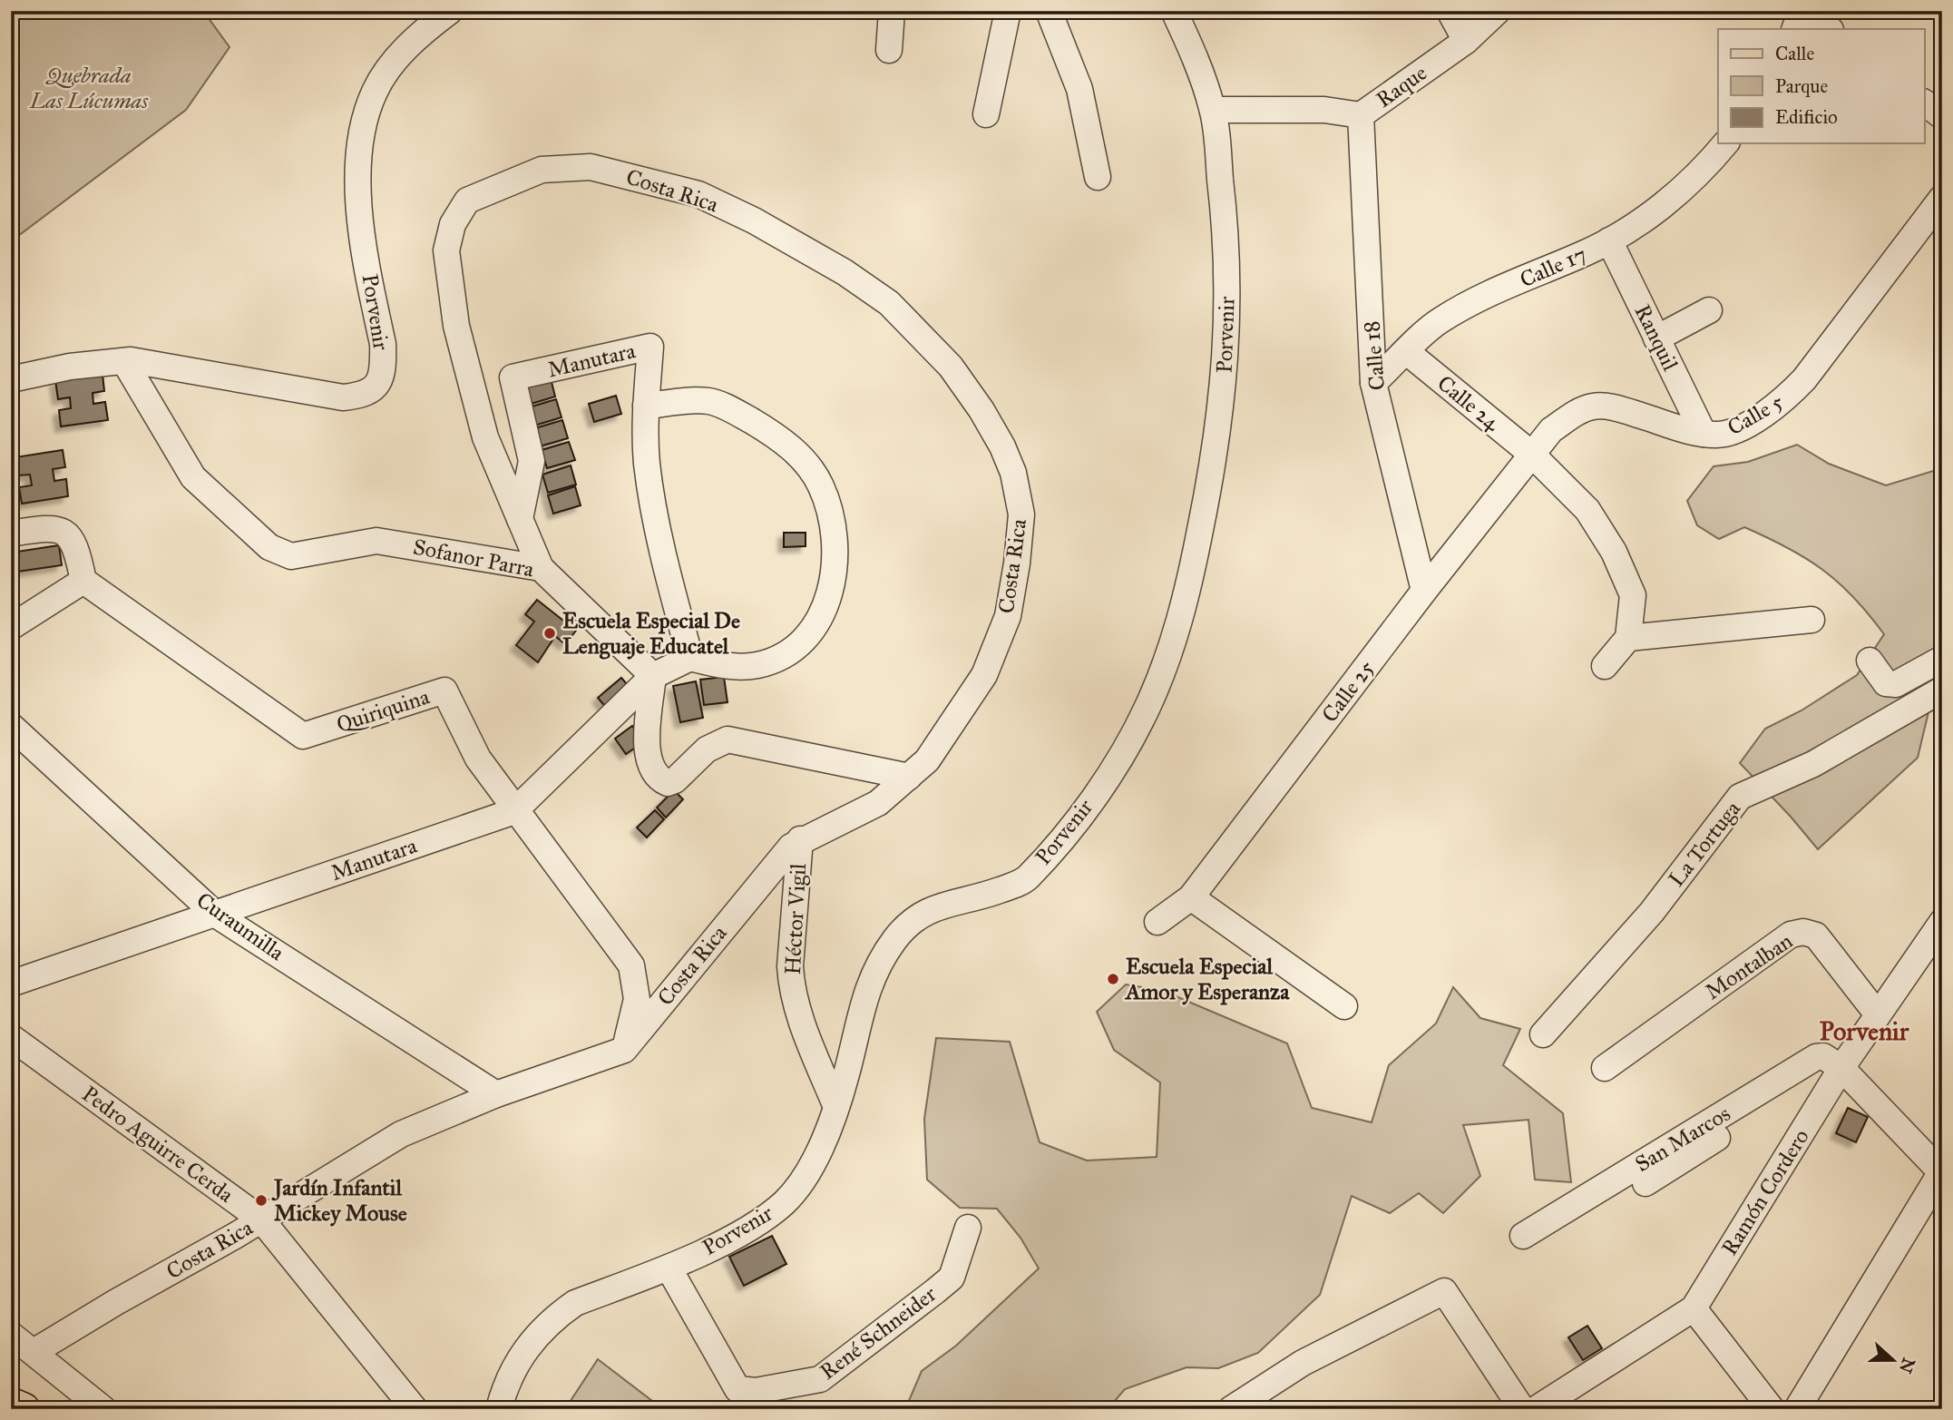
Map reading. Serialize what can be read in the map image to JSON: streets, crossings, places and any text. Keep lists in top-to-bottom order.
{
  "streets": {
    "street": [
      "Raque",
      "Costa Rica",
      "Calle 17",
      "Porvenir",
      "Ranquil",
      "Calle 18",
      "Manutara",
      "Calle 24",
      "Calle 5",
      "Sofanor Parra",
      "Calle 25",
      "Quiriquina",
      "La Tortuga",
      "Héctor Vigil",
      "Curaumilla",
      "Montalban",
      "San Marcos",
      "Pedro Aguirre Cerda",
      "Ramón Cordero",
      "René Schneider"
    ]
  },
  "crossings": [
    ["Raque", "Porvenir"],
    ["Raque", "Calle 18"],
    ["Costa Rica", "Manutara"],
    ["Costa Rica", "Sofanor Parra"],
    ["Costa Rica", "Quiriquina"],
    ["Costa Rica", "Héctor Vigil"],
    ["Costa Rica", "Curaumilla"],
    ["Costa Rica", "Pedro Aguirre Cerda"],
    ["Calle 17", "Ranquil"],
    ["Calle 17", "Calle 18"],
    ["Calle 17", "Calle 24"],
    ["Porvenir", "Sofanor Parra"],
    ["Porvenir", "Héctor Vigil"],
    ["Porvenir", "René Schneider"],
    ["Ranquil", "Calle 5"],
    ["Calle 18", "Calle 25"],
    ["Manutara", "Sofanor Parra"],
    ["Manutara", "Quiriquina"],
    ["Manutara", "Curaumilla"],
    ["Calle 24", "Calle 5"],
    ["Calle 24", "Calle 25"],
    ["Calle 5", "Calle 25"],
    ["Montalban", "Ramón Cordero"],
    ["San Marcos", "Ramón Cordero"]
  ],
  "districts": ["Porvenir"],
  "parks": ["Quebrada Las Lúcumas"],
  "places": ["Escuela Especial De Lenguaje Educatel", "Escuela Especial Amor y Esperanza", "Jardín Infantil Mickey Mouse"],
  "legend": ["Calle", "Parque", "Edificio"],
  "north": "right"
}
